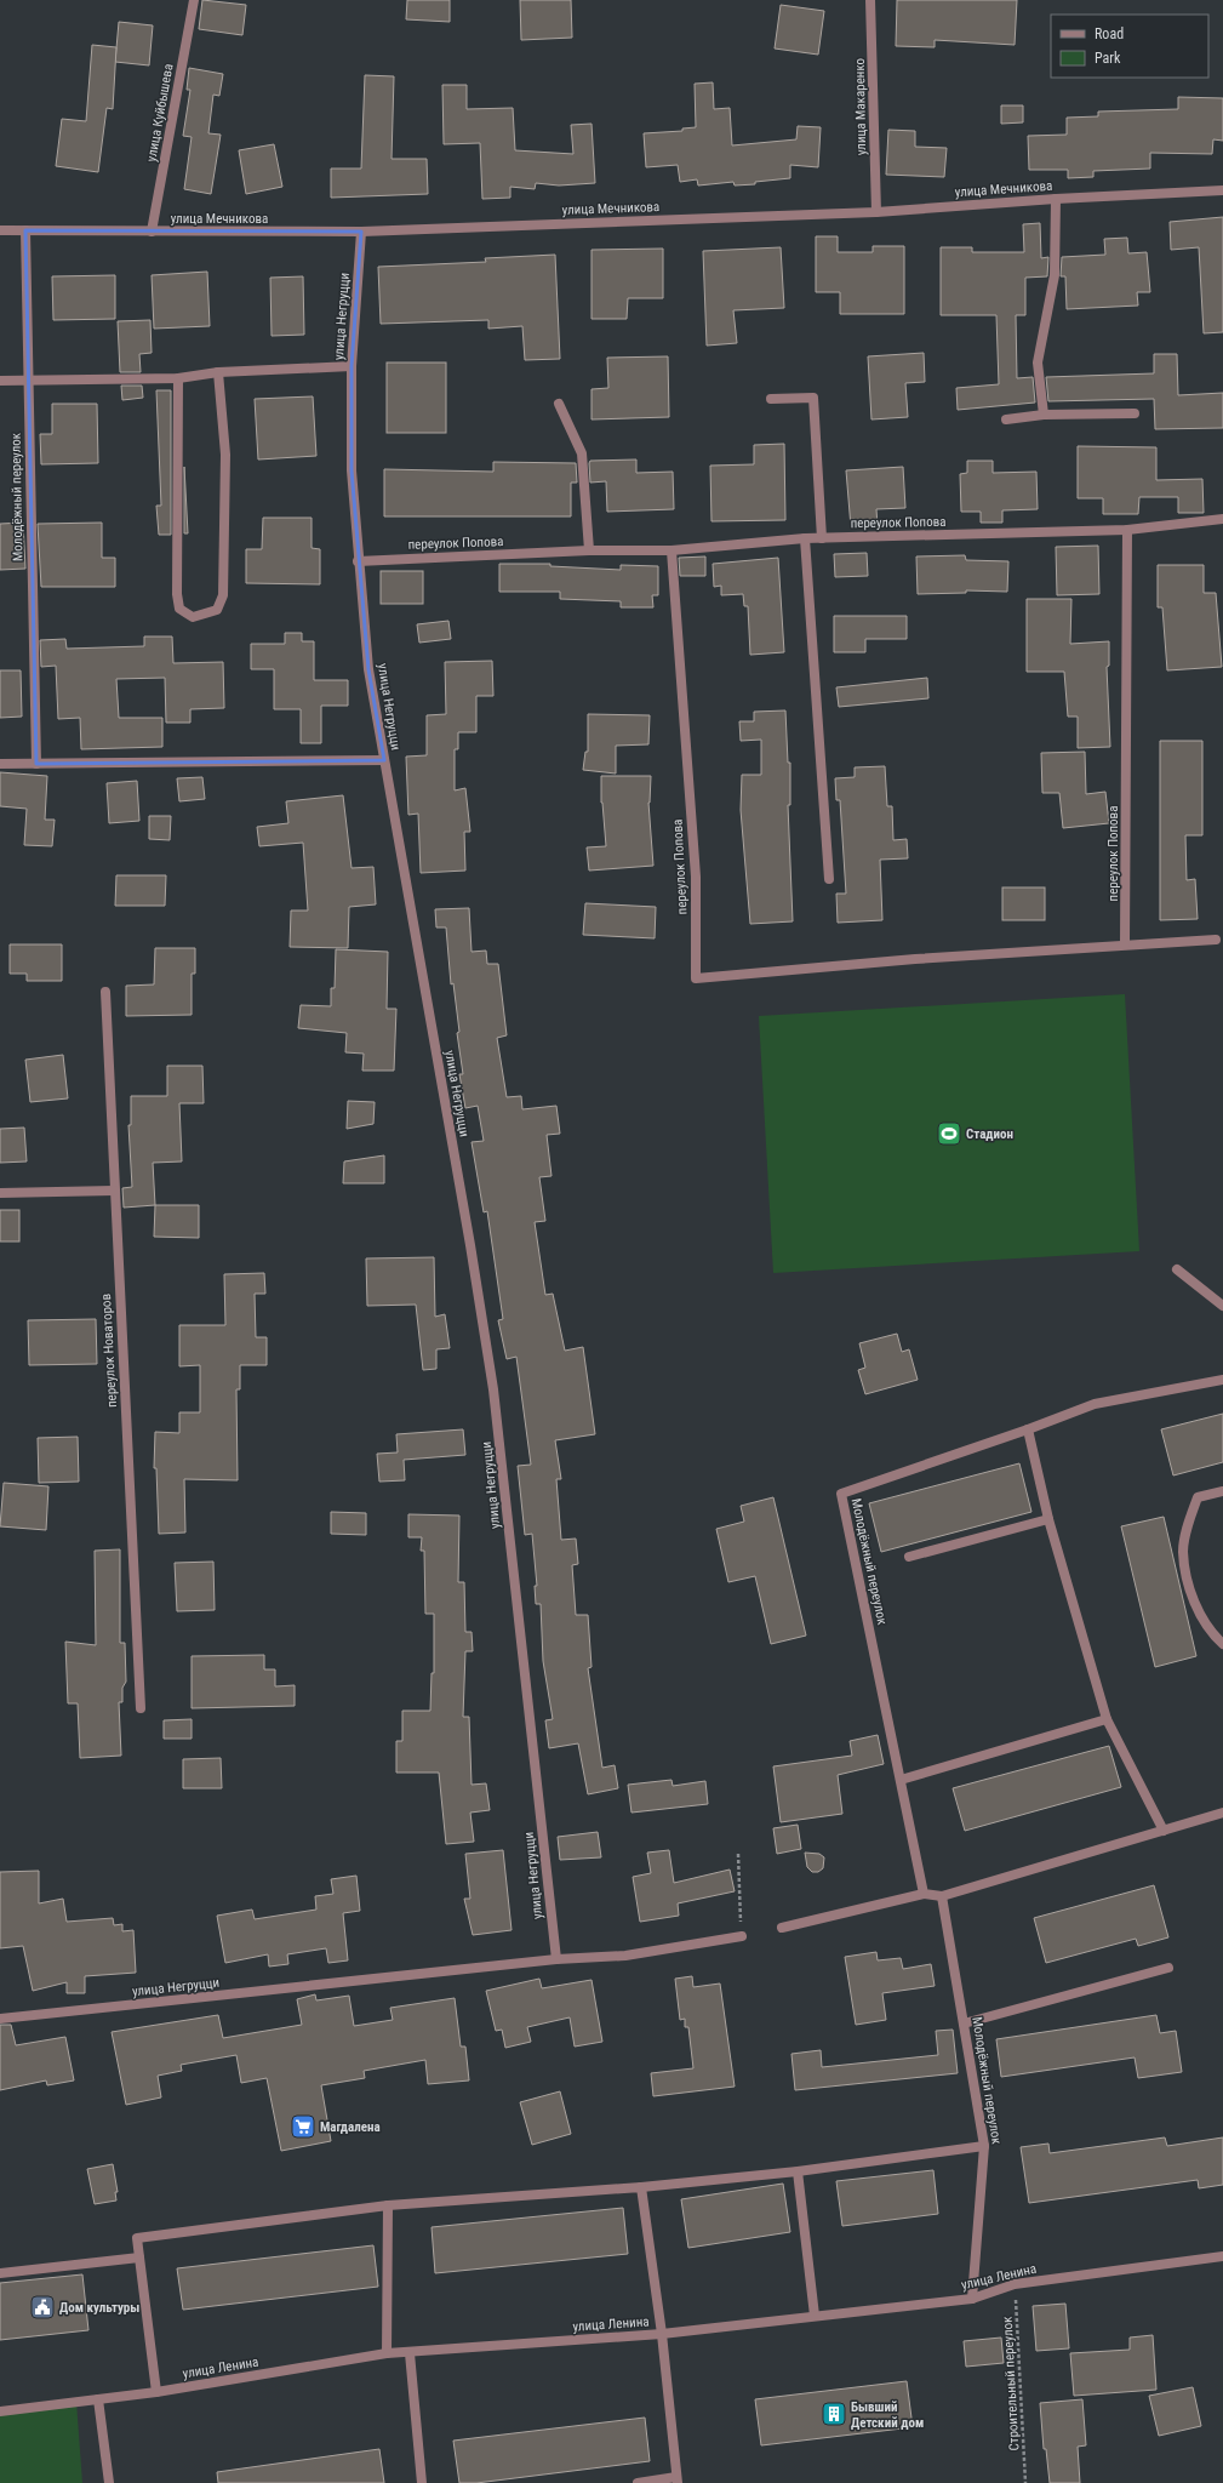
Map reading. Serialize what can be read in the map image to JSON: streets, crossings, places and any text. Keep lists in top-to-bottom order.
{
  "streets": {
    "street": [
      "улица Макаренко",
      "улица Куйбышева",
      "улица Мечникова",
      "улица Негруцци",
      "Молодёжный переулок",
      "переулок Попова",
      "переулок Новаторов",
      "улица Ленина"
    ],
    "path": ["Строительный переулок"]
  },
  "crossings": [
    ["улица Макаренко", "улица Мечникова"],
    ["улица Куйбышева", "улица Мечникова"],
    ["улица Мечникова", "улица Негруцци"],
    ["улица Мечникова", "Молодёжный переулок"],
    ["улица Негруцци", "переулок Попова"],
    ["Молодёжный переулок", "улица Ленина"],
    ["улица Ленина", "Строительный переулок"]
  ],
  "places": {
    "sports": ["Стадион"],
    "supermarket": ["Магдалена"],
    "public building": ["Дом культуры"],
    "building": ["Бывший Детский дом"]
  },
  "legend": ["Road", "Park"]
}
